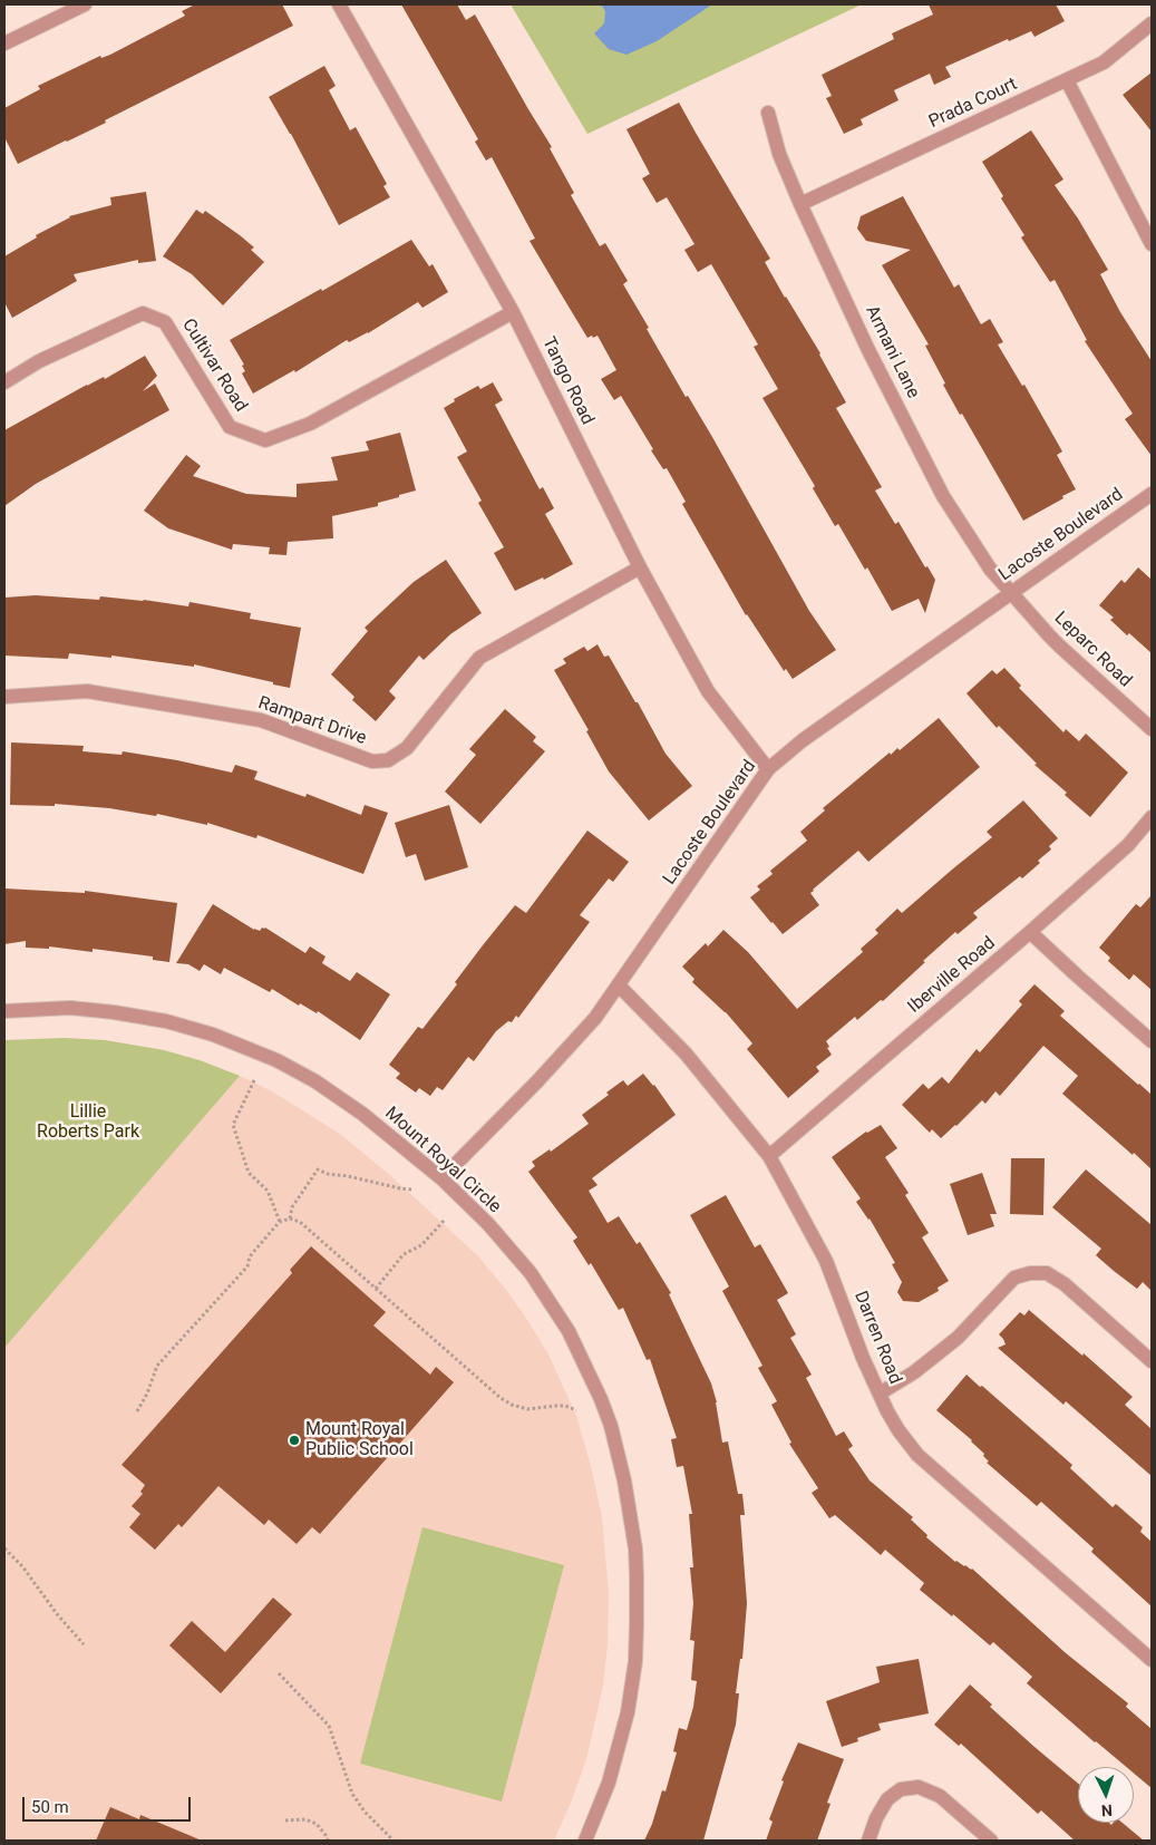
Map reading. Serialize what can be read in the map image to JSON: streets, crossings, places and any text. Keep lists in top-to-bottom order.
{
  "streets": {
    "street": [
      "Prada Court",
      "Armani Lane",
      "Cultivar Road",
      "Tango Road",
      "Lacoste Boulevard",
      "Leparc Road",
      "Rampart Drive",
      "Iberville Road",
      "Mount Royal Circle",
      "Darren Road"
    ]
  },
  "crossings": [
    ["Prada Court", "Armani Lane"],
    ["Armani Lane", "Lacoste Boulevard"],
    ["Armani Lane", "Leparc Road"],
    ["Cultivar Road", "Tango Road"],
    ["Tango Road", "Lacoste Boulevard"],
    ["Tango Road", "Rampart Drive"],
    ["Lacoste Boulevard", "Leparc Road"],
    ["Lacoste Boulevard", "Mount Royal Circle"],
    ["Lacoste Boulevard", "Darren Road"],
    ["Iberville Road", "Darren Road"]
  ],
  "parks": ["Lillie Roberts Park"],
  "places": ["Mount Royal Public School"],
  "scale_bar": "50 m",
  "north": "bottom"
}
